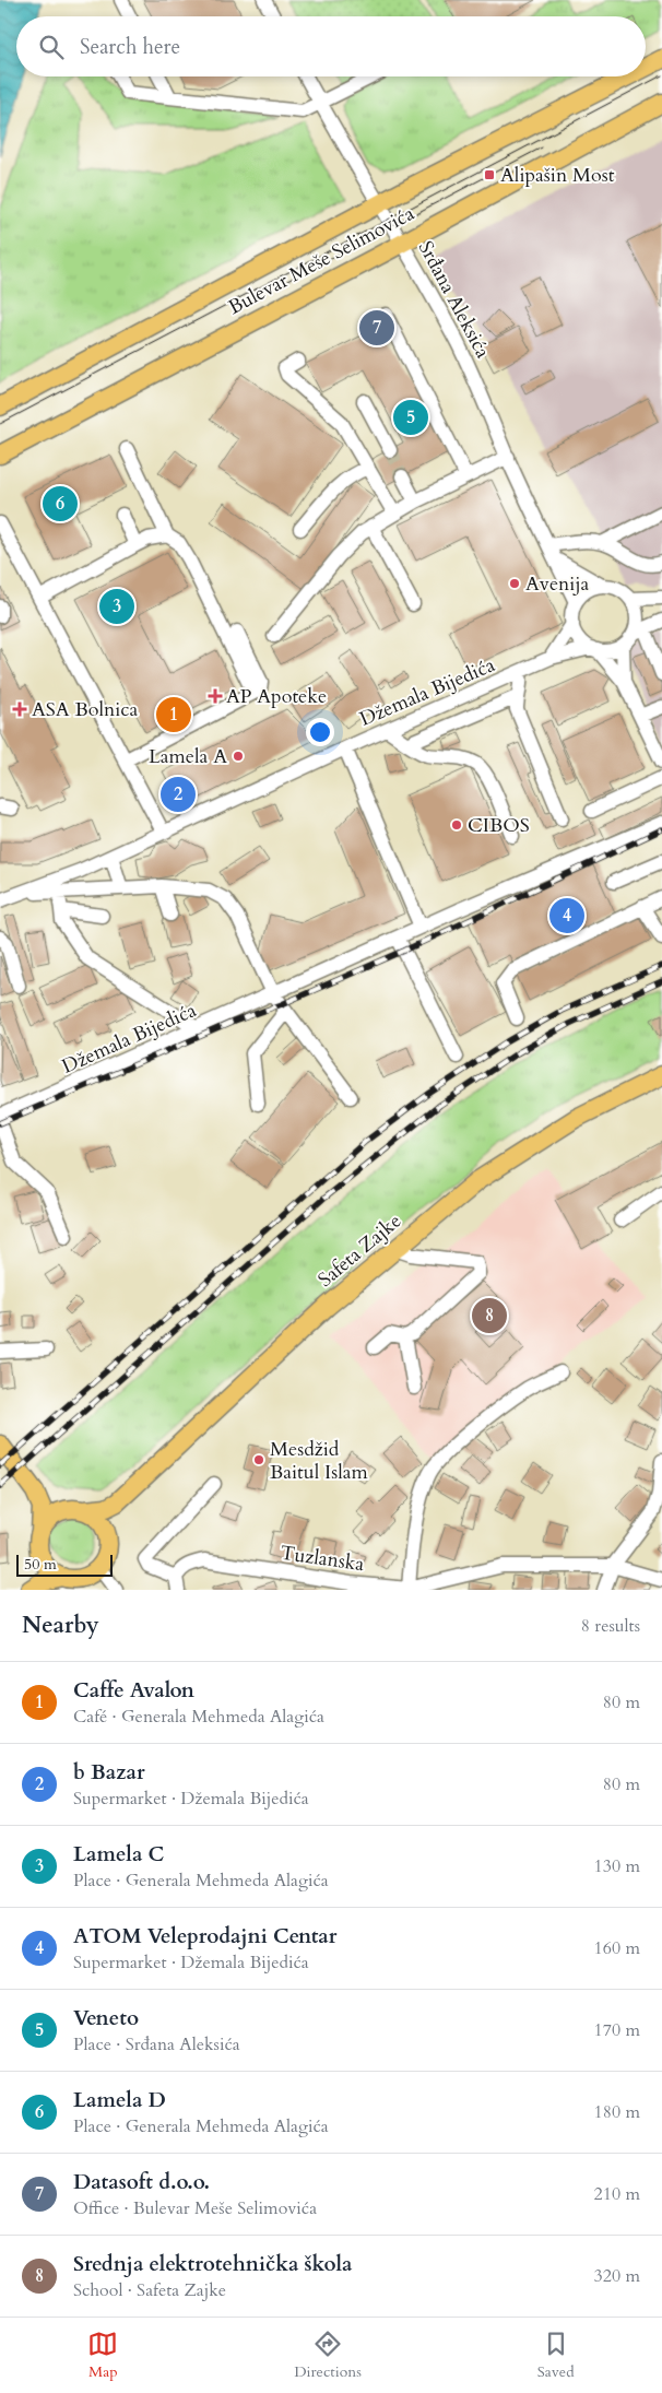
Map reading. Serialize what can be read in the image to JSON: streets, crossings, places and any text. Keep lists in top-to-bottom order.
{
  "streets": {
    "main road": ["Bulevar Meše Selimovića", "Safeta Zajke"],
    "street": ["Srđana Aleksića", "Džemala Bijedića", "Tuzlanska"]
  },
  "crossings": [
    ["Bulevar Meše Selimovića", "Srđana Aleksića"],
    ["Srđana Aleksića", "Džemala Bijedića"]
  ],
  "places": {
    "transit": ["Alipašin Most"],
    "other": [
      "Avenija",
      "Lamela A",
      "CIBOS",
      "Mesdžid Baitul Islam"
    ],
    "health": ["AP Apoteke", "ASA Bolnica"]
  },
  "scale_bar": "50 m",
  "page": {
    "search": "Search here",
    "pins": [
      "7",
      "5",
      "6",
      "3",
      "1",
      "2",
      "4",
      "8"
    ],
    "scale": "50 m",
    "heading": ["Nearby", "8 results"],
    "list": [
      {
        "mark": "1",
        "name": "Caffe Avalon",
        "note": "Café · Generala Mehmeda Alagića",
        "value": "80 m"
      },
      {
        "mark": "2",
        "name": "b Bazar",
        "note": "Supermarket · Džemala Bijedića",
        "value": "80 m"
      },
      {
        "mark": "3",
        "name": "Lamela C",
        "note": "Place · Generala Mehmeda Alagića",
        "value": "130 m"
      },
      {
        "mark": "4",
        "name": "ATOM Veleprodajni Centar",
        "note": "Supermarket · Džemala Bijedića",
        "value": "160 m"
      },
      {
        "mark": "5",
        "name": "Veneto",
        "note": "Place · Srđana Aleksića",
        "value": "170 m"
      },
      {
        "mark": "6",
        "name": "Lamela D",
        "note": "Place · Generala Mehmeda Alagića",
        "value": "180 m"
      },
      {
        "mark": "7",
        "name": "Datasoft d.o.o.",
        "note": "Office · Bulevar Meše Selimovića",
        "value": "210 m"
      },
      {
        "mark": "8",
        "name": "Srednja elektrotehnička škola",
        "note": "School · Safeta Zajke",
        "value": "320 m"
      }
    ],
    "nav": ["Map", "Directions", "Saved"]
  }
}
